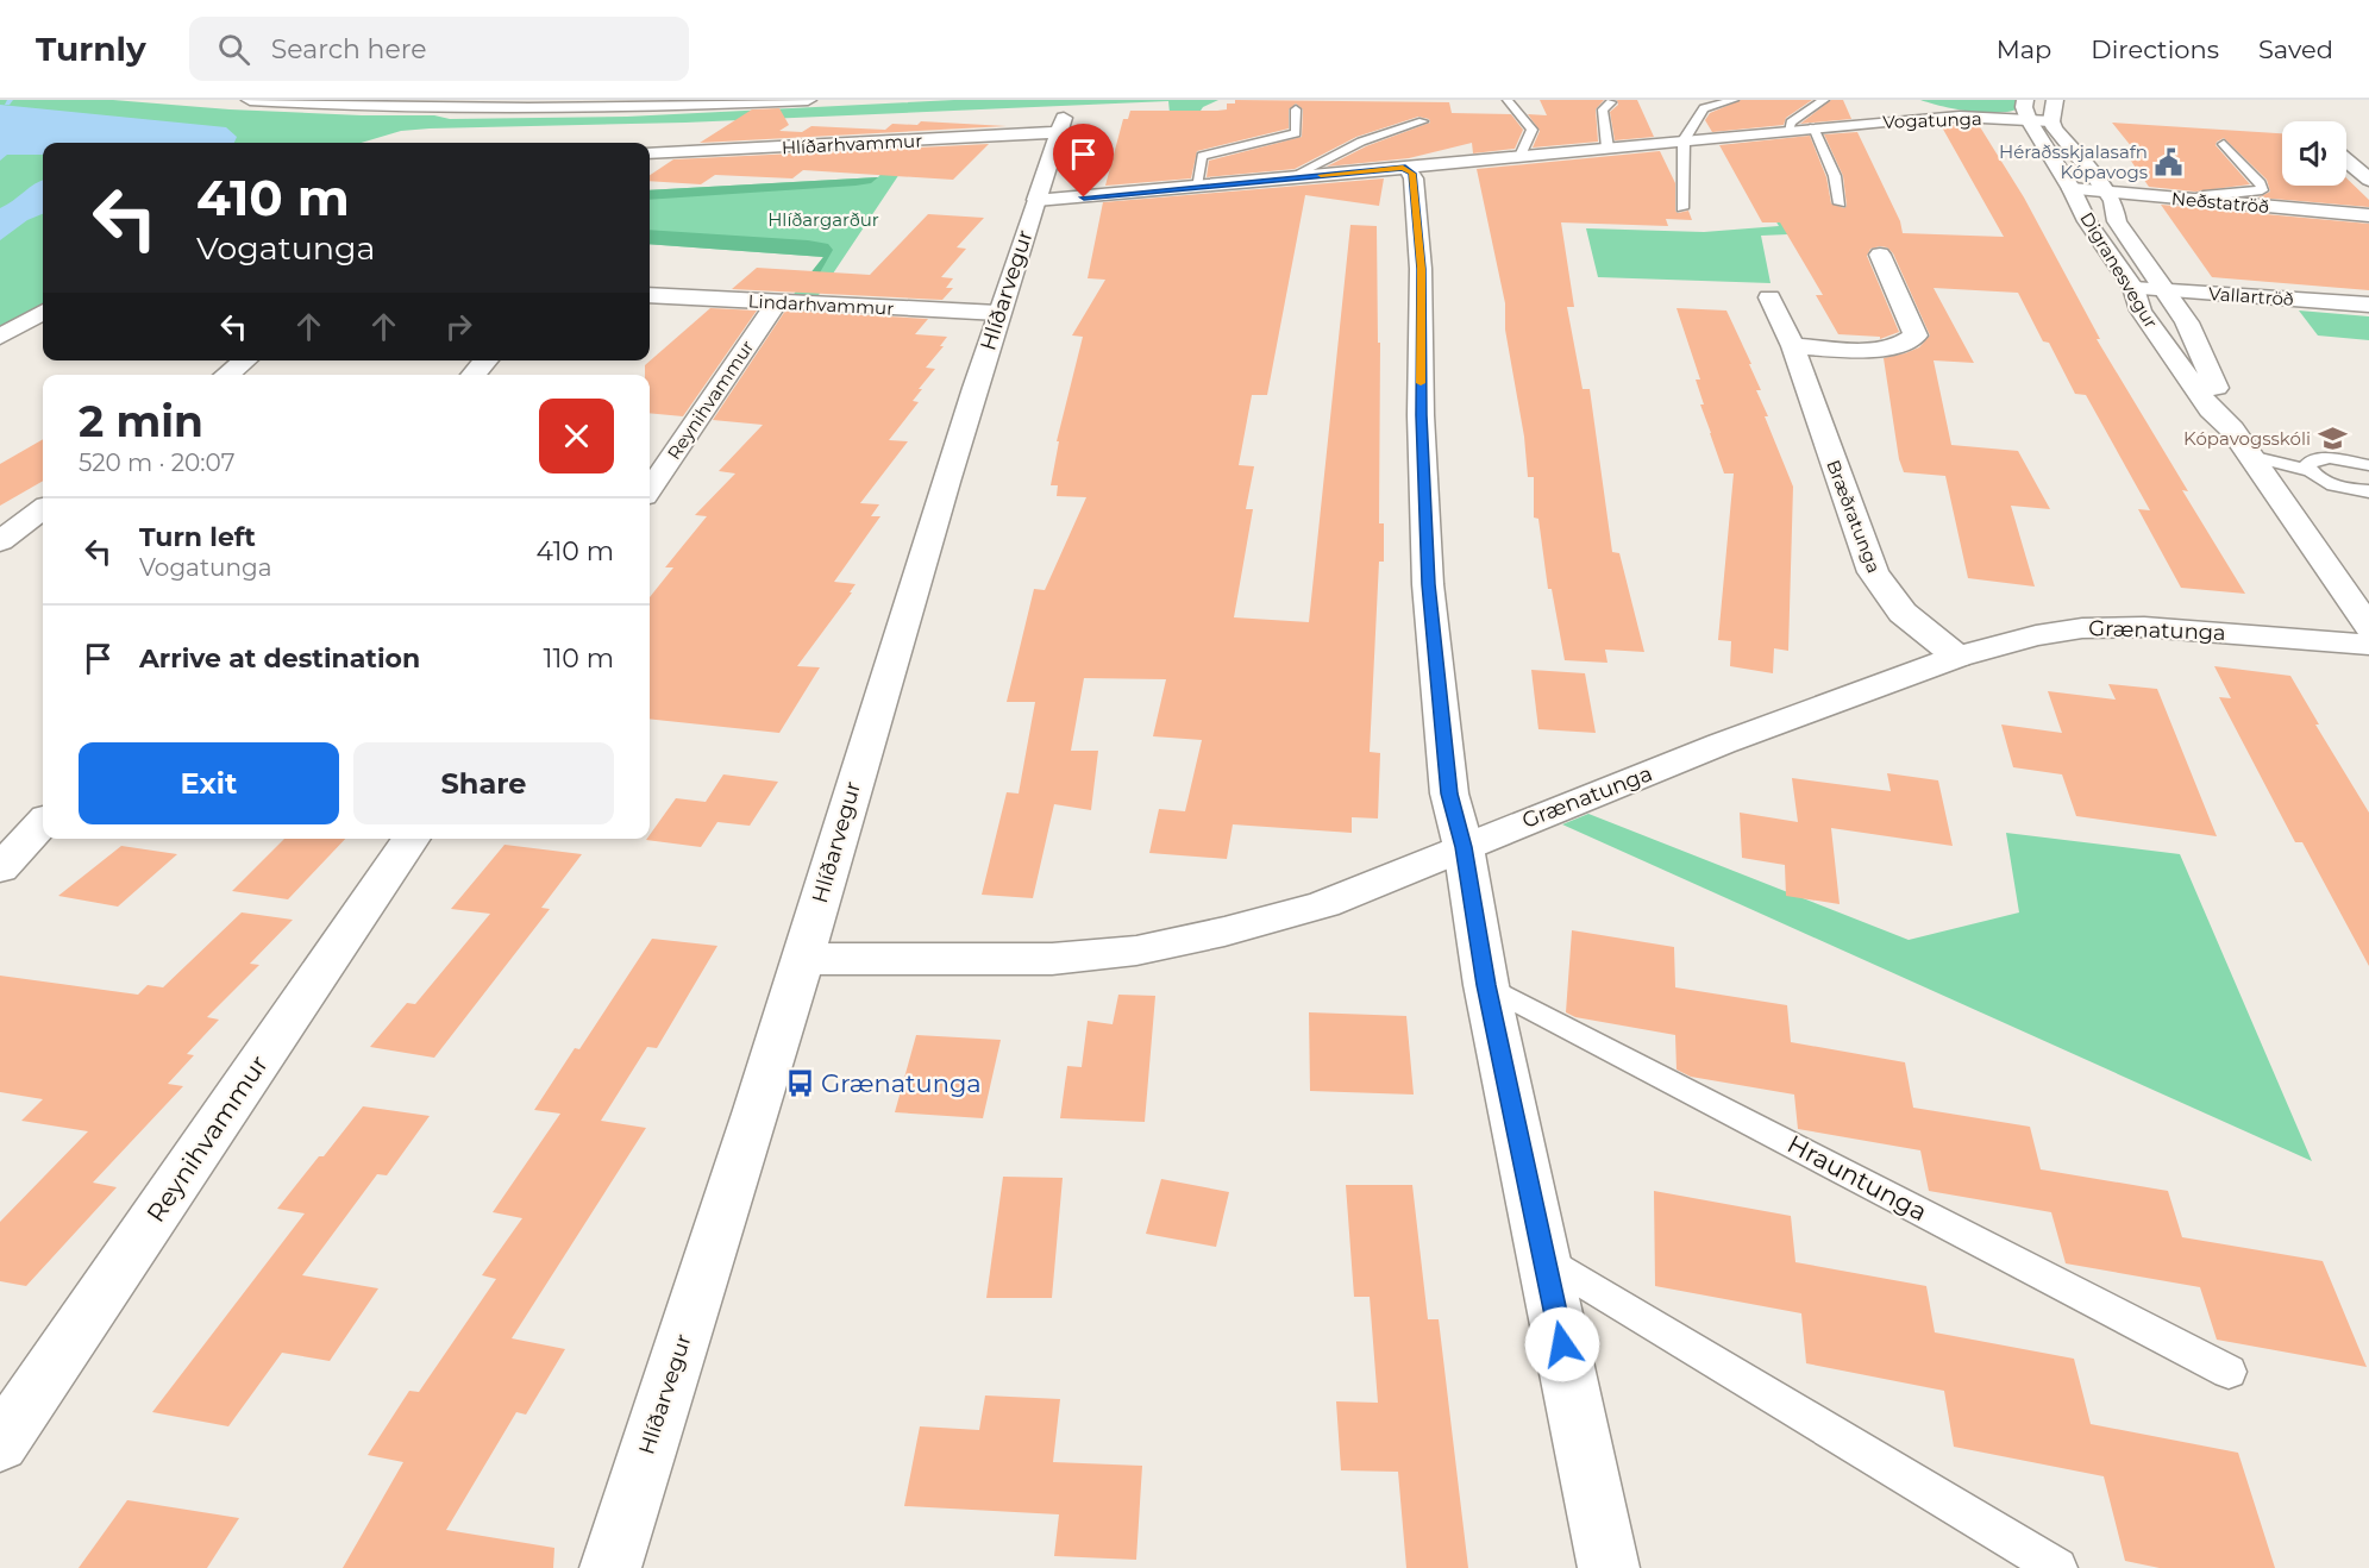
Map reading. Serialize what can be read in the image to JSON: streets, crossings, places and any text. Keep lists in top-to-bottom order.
{
  "streets": {
    "street": [
      "Vogatunga",
      "Hlíðarhvammur",
      "Neðstatröð",
      "Digranesvegur",
      "Hlíðarvegur",
      "Vallartröð",
      "Lindarhvammur",
      "Reynihvammur",
      "Bræðratunga",
      "Grænatunga"
    ],
    "lane": ["Hrauntunga"]
  },
  "crossings": [
    ["Vogatunga", "Digranesvegur"],
    ["Vogatunga", "Hlíðarvegur"],
    ["Hlíðarhvammur", "Hlíðarvegur"],
    ["Neðstatröð", "Digranesvegur"],
    ["Digranesvegur", "Vallartröð"],
    ["Hlíðarvegur", "Lindarhvammur"],
    ["Hlíðarvegur", "Grænatunga"],
    ["Lindarhvammur", "Reynihvammur"],
    ["Bræðratunga", "Grænatunga"]
  ],
  "parks": ["Hlíðargarður"],
  "places": {
    "public building": ["Héraðsskjalasafn Kópavogs"],
    "school or university": ["Kópavogsskóli"],
    "bus stop": ["Grænatunga"]
  },
  "page": {
    "header": "Turnly",
    "search": "Search here",
    "nav": ["Map", "Directions", "Saved"],
    "turn": ["410 m", "Vogatunga"],
    "heading": ["2 min", "520 m · 20:07"],
    "list": [
      {
        "name": "Turn left",
        "note": "Vogatunga",
        "value": "410 m"
      },
      {
        "name": "Arrive at destination",
        "value": "110 m"
      }
    ],
    "buttons": ["Exit", "Share"]
  }
}
